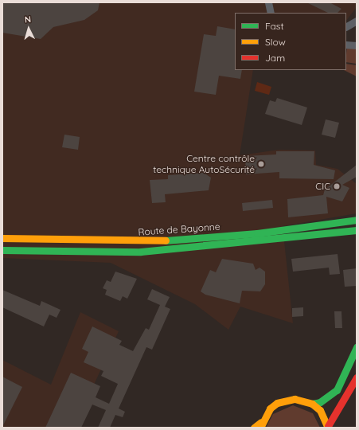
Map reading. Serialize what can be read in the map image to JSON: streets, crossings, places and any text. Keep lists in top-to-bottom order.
{
  "streets": {
    "main road": ["Route de Bayonne"]
  },
  "places": ["Centre contrôle technique AutoSécurité", "CIC"],
  "legend": ["Fast", "Slow", "Jam"],
  "north": "top"
}
